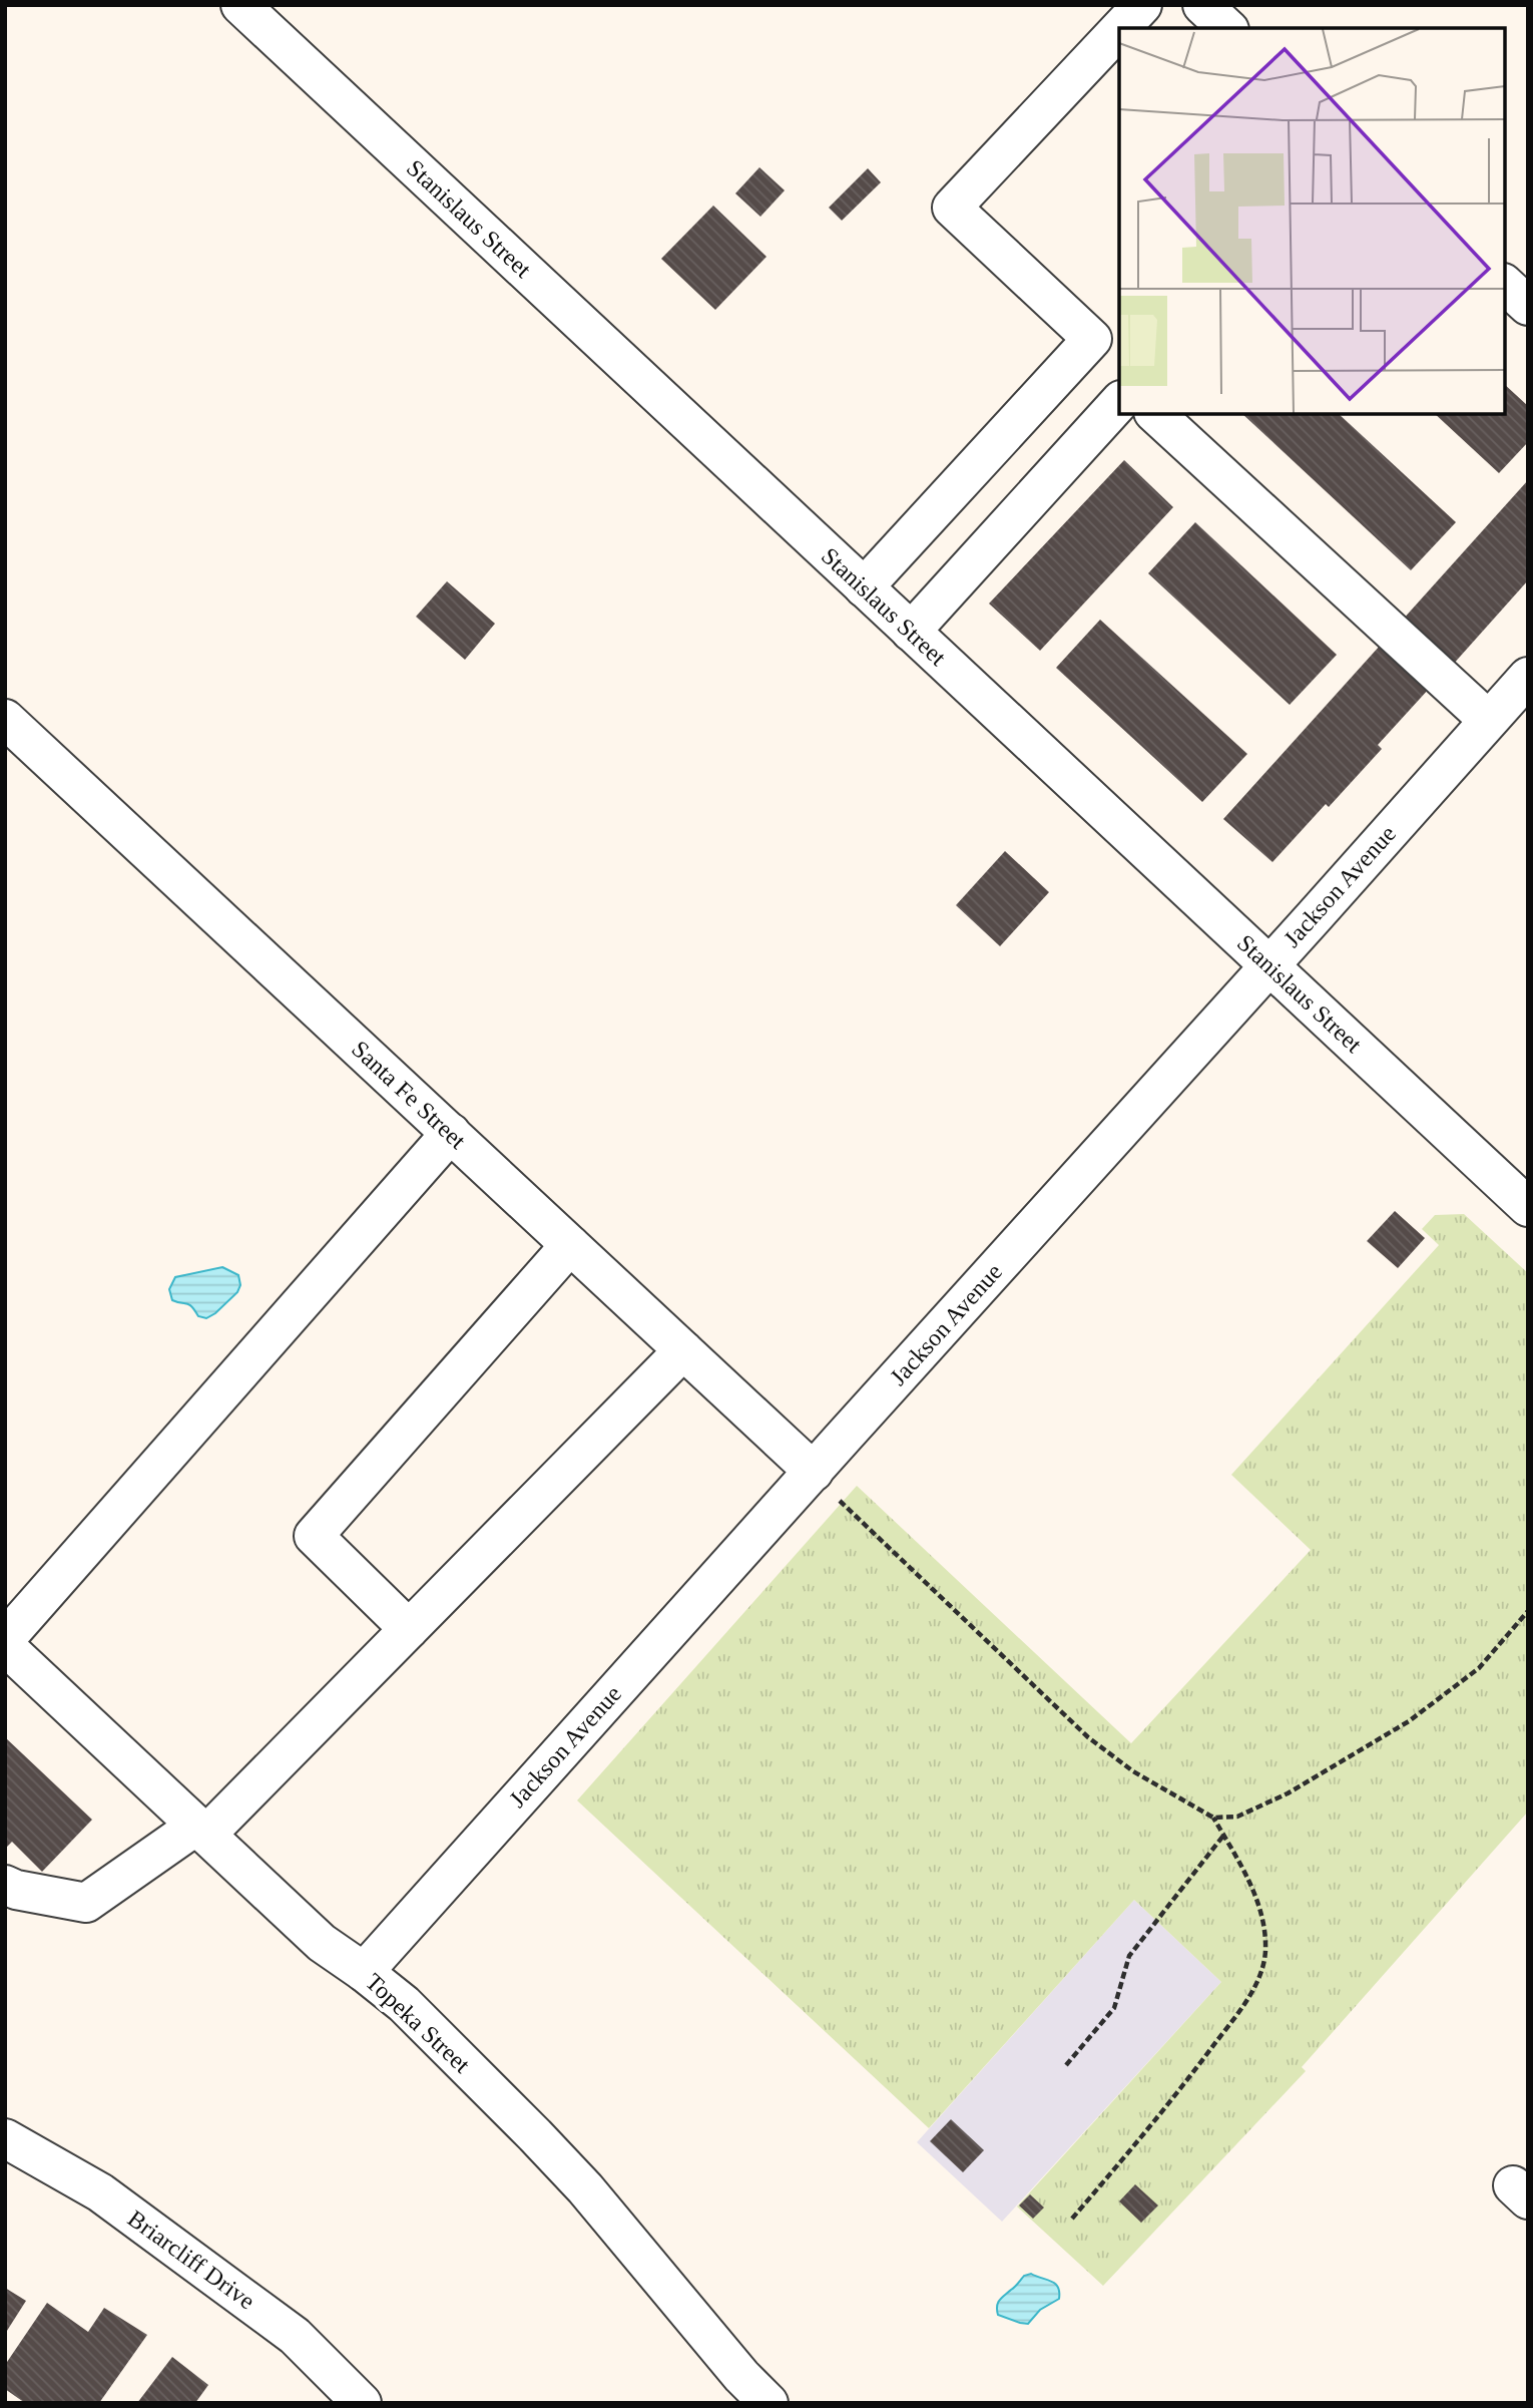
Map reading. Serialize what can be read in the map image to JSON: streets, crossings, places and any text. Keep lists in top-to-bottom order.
{
  "streets": {
    "street": [
      "Stanislaus Street",
      "Jackson Avenue",
      "Santa Fe Street",
      "Topeka Street",
      "Briarcliff Drive"
    ]
  },
  "crossings": [
    ["Stanislaus Street", "Jackson Avenue"],
    ["Jackson Avenue", "Santa Fe Street"],
    ["Jackson Avenue", "Topeka Street"]
  ]
}
